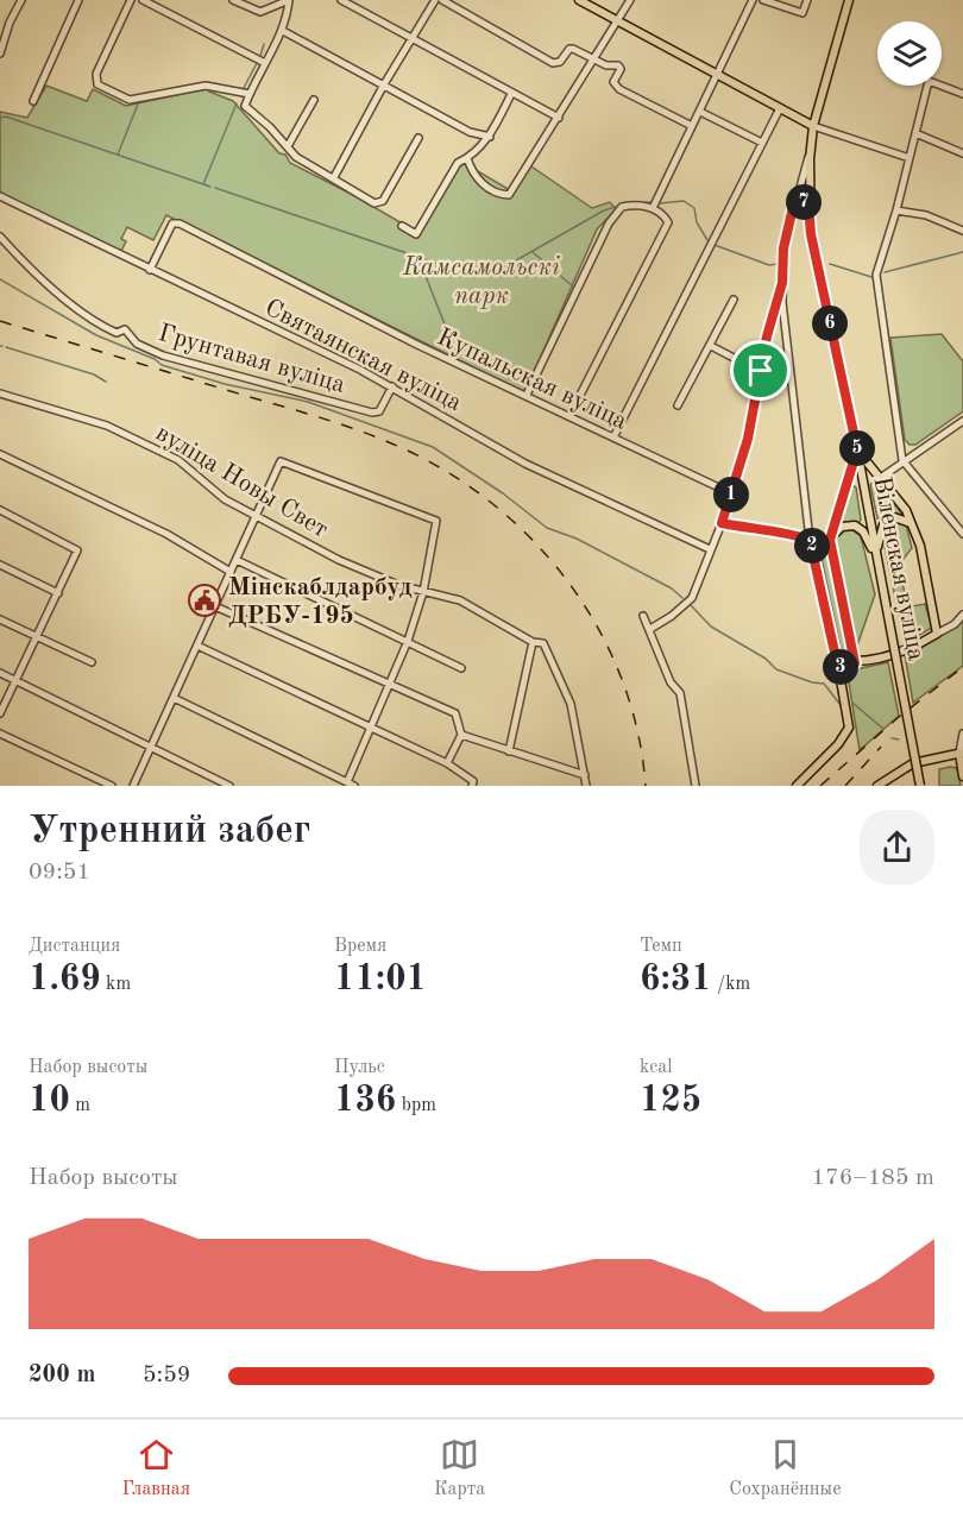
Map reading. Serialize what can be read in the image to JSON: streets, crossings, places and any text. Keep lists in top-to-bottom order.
{
  "streets": {
    "main road": ["Віленская вуліца"],
    "street": [
      "Святаянская вуліца",
      "Грунтавая вуліца",
      "Купальская вуліца",
      "вуліца Новы Свет"
    ]
  },
  "crossings": [
    ["Святаянская вуліца", "Грунтавая вуліца"],
    ["Святаянская вуліца", "Купальская вуліца"],
    ["Святаянская вуліца", "Віленская вуліца"],
    ["Купальская вуліца", "Віленская вуліца"]
  ],
  "parks": ["Камсамольскі парк"],
  "places": {
    "public building": ["Мінскаблдарбуд ДРБУ-195"]
  },
  "page": {
    "pins": [
      "7",
      "6",
      "5",
      "1",
      "2",
      "3"
    ],
    "heading": ["Утренний забег", "09:51"],
    "stats": [
      ["Дистанция", "1.69 km"],
      ["Время", "11:01"],
      ["Темп", "6:31 /km"],
      ["Набор высоты", "10 m"],
      ["Пульс", "136 bpm"],
      ["kcal", "125"]
    ],
    "chart": ["Набор высоты", "176–185 m"],
    "list": [
      {
        "name": "200 m",
        "note": "5:59"
      }
    ],
    "tabs": ["Главная", "Карта", "Сохранённые"]
  }
}
